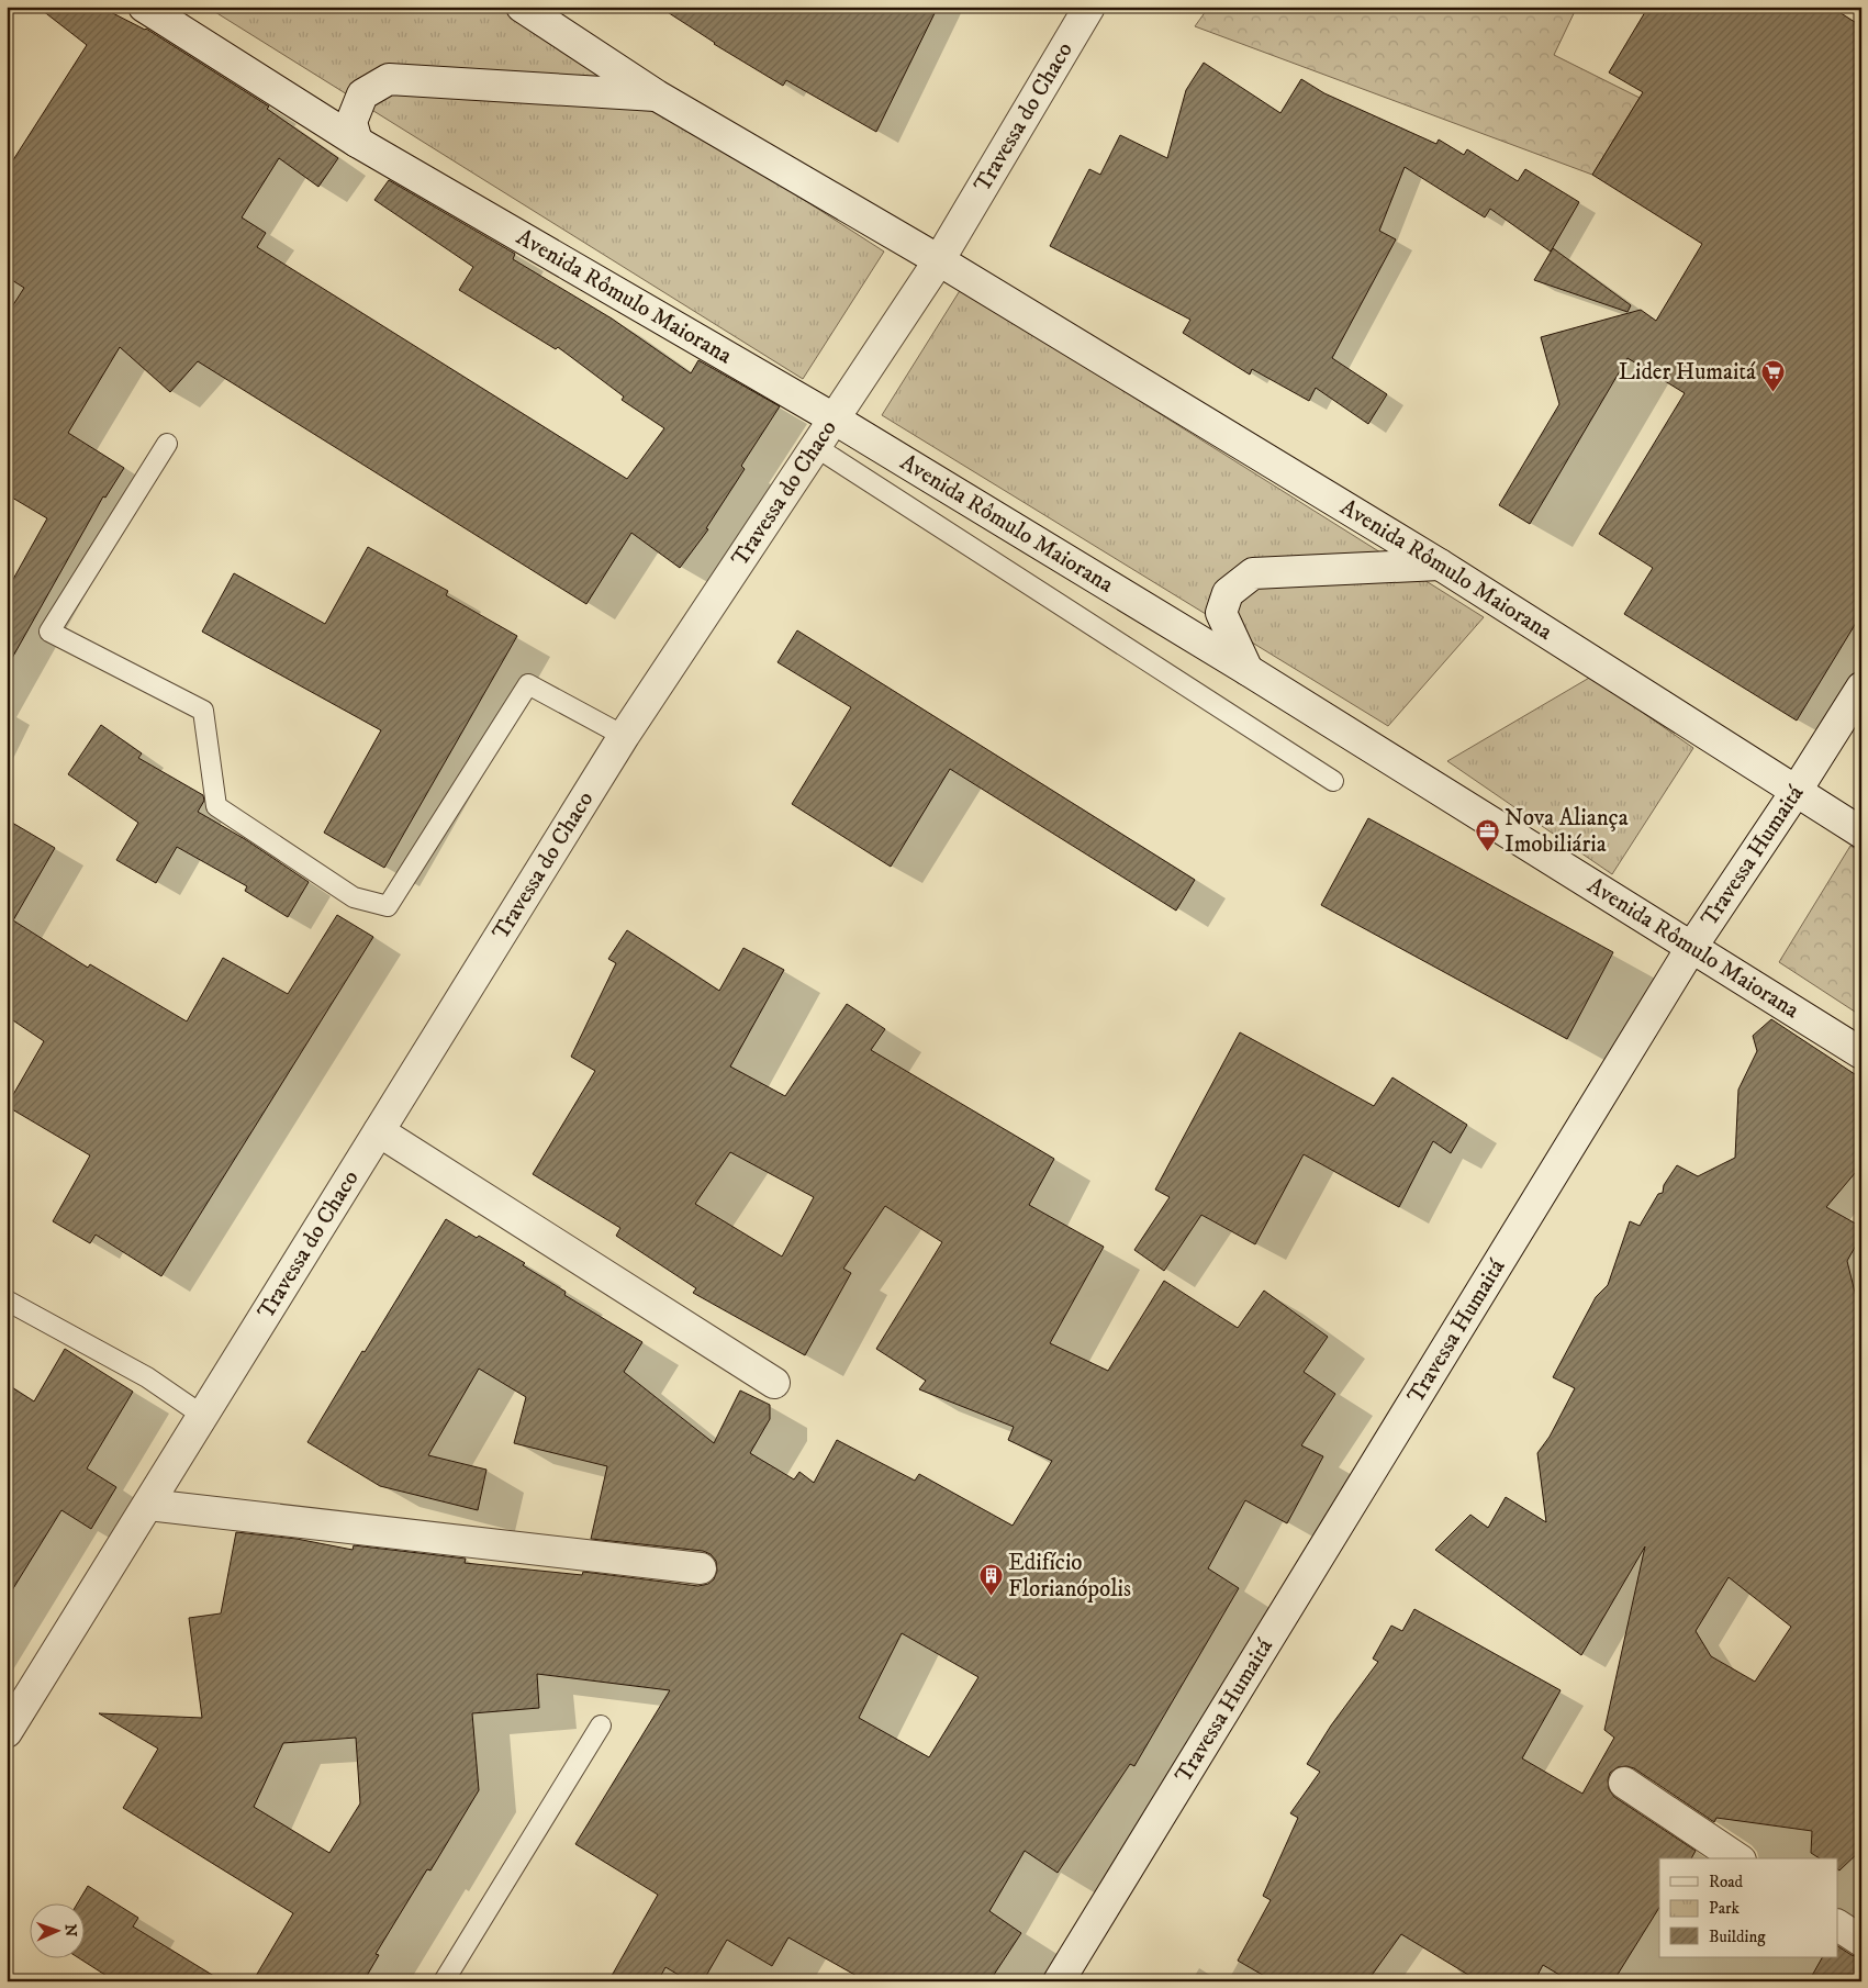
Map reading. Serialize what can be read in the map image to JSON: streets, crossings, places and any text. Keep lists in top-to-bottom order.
{
  "streets": {
    "street": ["Travessa do Chaco", "Avenida Rômulo Maiorana", "Travessa Humaitá"]
  },
  "crossings": [
    ["Travessa do Chaco", "Avenida Rômulo Maiorana"],
    ["Avenida Rômulo Maiorana", "Travessa Humaitá"]
  ],
  "places": {
    "supermarket": ["Lider Humaitá"],
    "office": ["Nova Aliança Imobiliária"],
    "building": ["Edifício Florianópolis"]
  },
  "legend": ["Road", "Park", "Building"],
  "north": "right"
}
